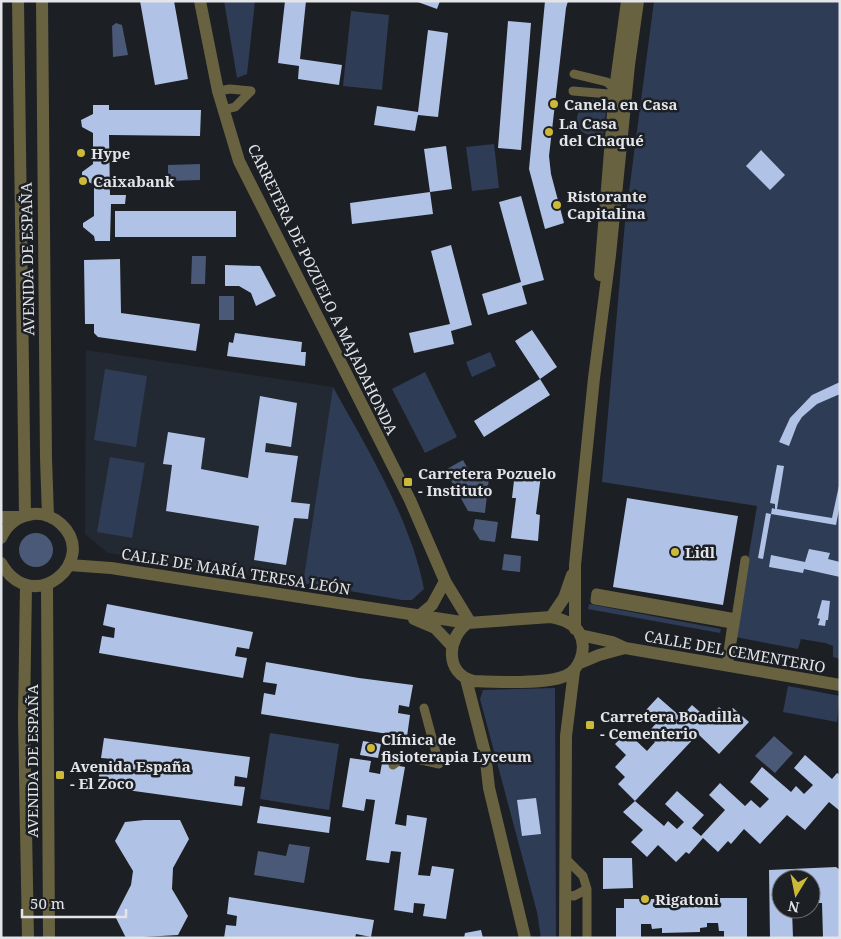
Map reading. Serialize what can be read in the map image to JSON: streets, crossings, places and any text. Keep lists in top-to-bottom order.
{
  "streets": {
    "street": [
      "AVENIDA DE ESPAÑA",
      "CARRETERA DE POZUELO A MAJADAHONDA",
      "CALLE DE MARÍA TERESA LEÓN",
      "CALLE DEL CEMENTERIO"
    ]
  },
  "crossings": [
    ["CARRETERA DE POZUELO A MAJADAHONDA", "CALLE DE MARÍA TERESA LEÓN"]
  ],
  "places": {
    "other": [
      "Canela en Casa",
      "La Casa del Chaqué",
      "Hype",
      "Caixabank",
      "Ristorante Capitalina",
      "Lidl",
      "Clínica de fisioterapia Lyceum",
      "Rigatoni"
    ],
    "transit": ["Carretera Pozuelo - Instituto", "Carretera Boadilla - Cementerio", "Avenida España - El Zoco"]
  },
  "scale_bar": "50 m",
  "north": "bottom"
}
